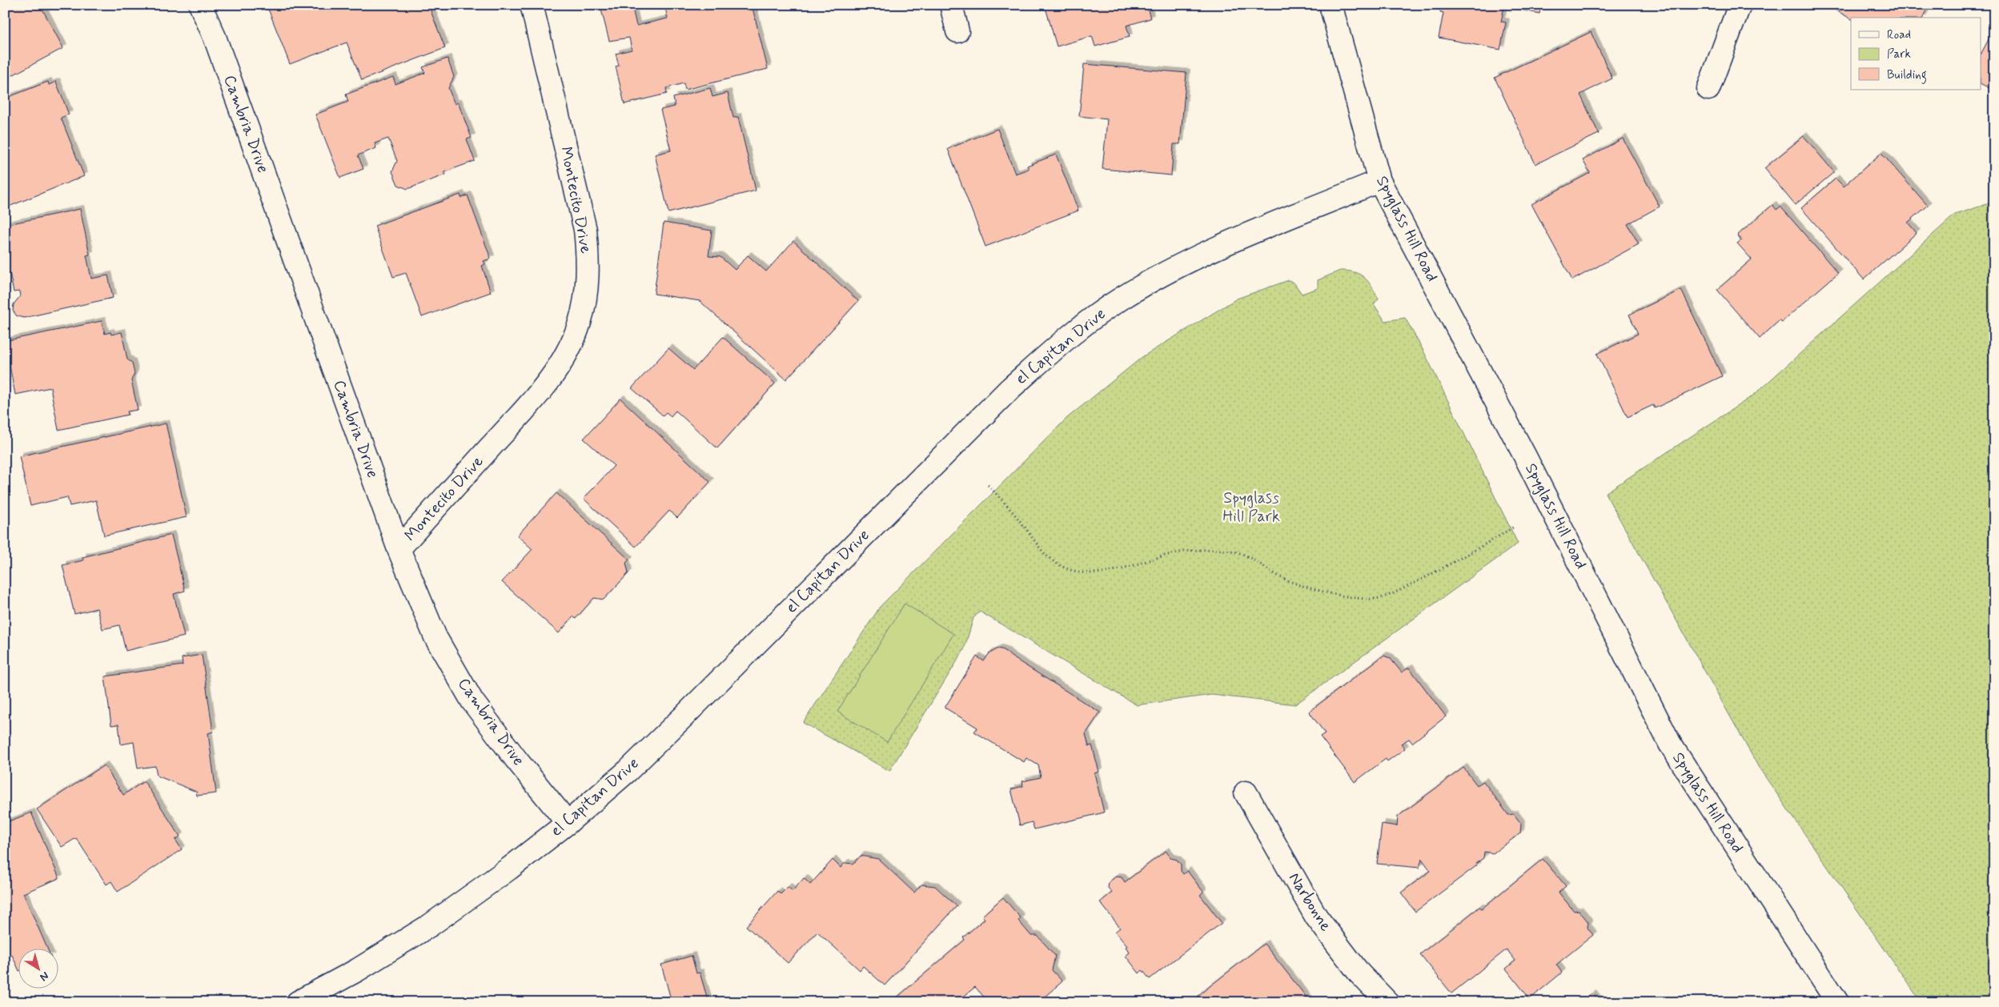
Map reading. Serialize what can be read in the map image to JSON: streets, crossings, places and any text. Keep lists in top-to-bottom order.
{
  "streets": {
    "street": [
      "Cambria Drive",
      "Montecito Drive",
      "Spyglass Hill Road",
      "el Capitan Drive",
      "Narbonne"
    ]
  },
  "crossings": [
    ["Cambria Drive", "Montecito Drive"],
    ["Cambria Drive", "el Capitan Drive"],
    ["Spyglass Hill Road", "el Capitan Drive"]
  ],
  "parks": ["Spyglass Hill Park"],
  "legend": ["Road", "Park", "Building"],
  "north": "bottom right"
}
